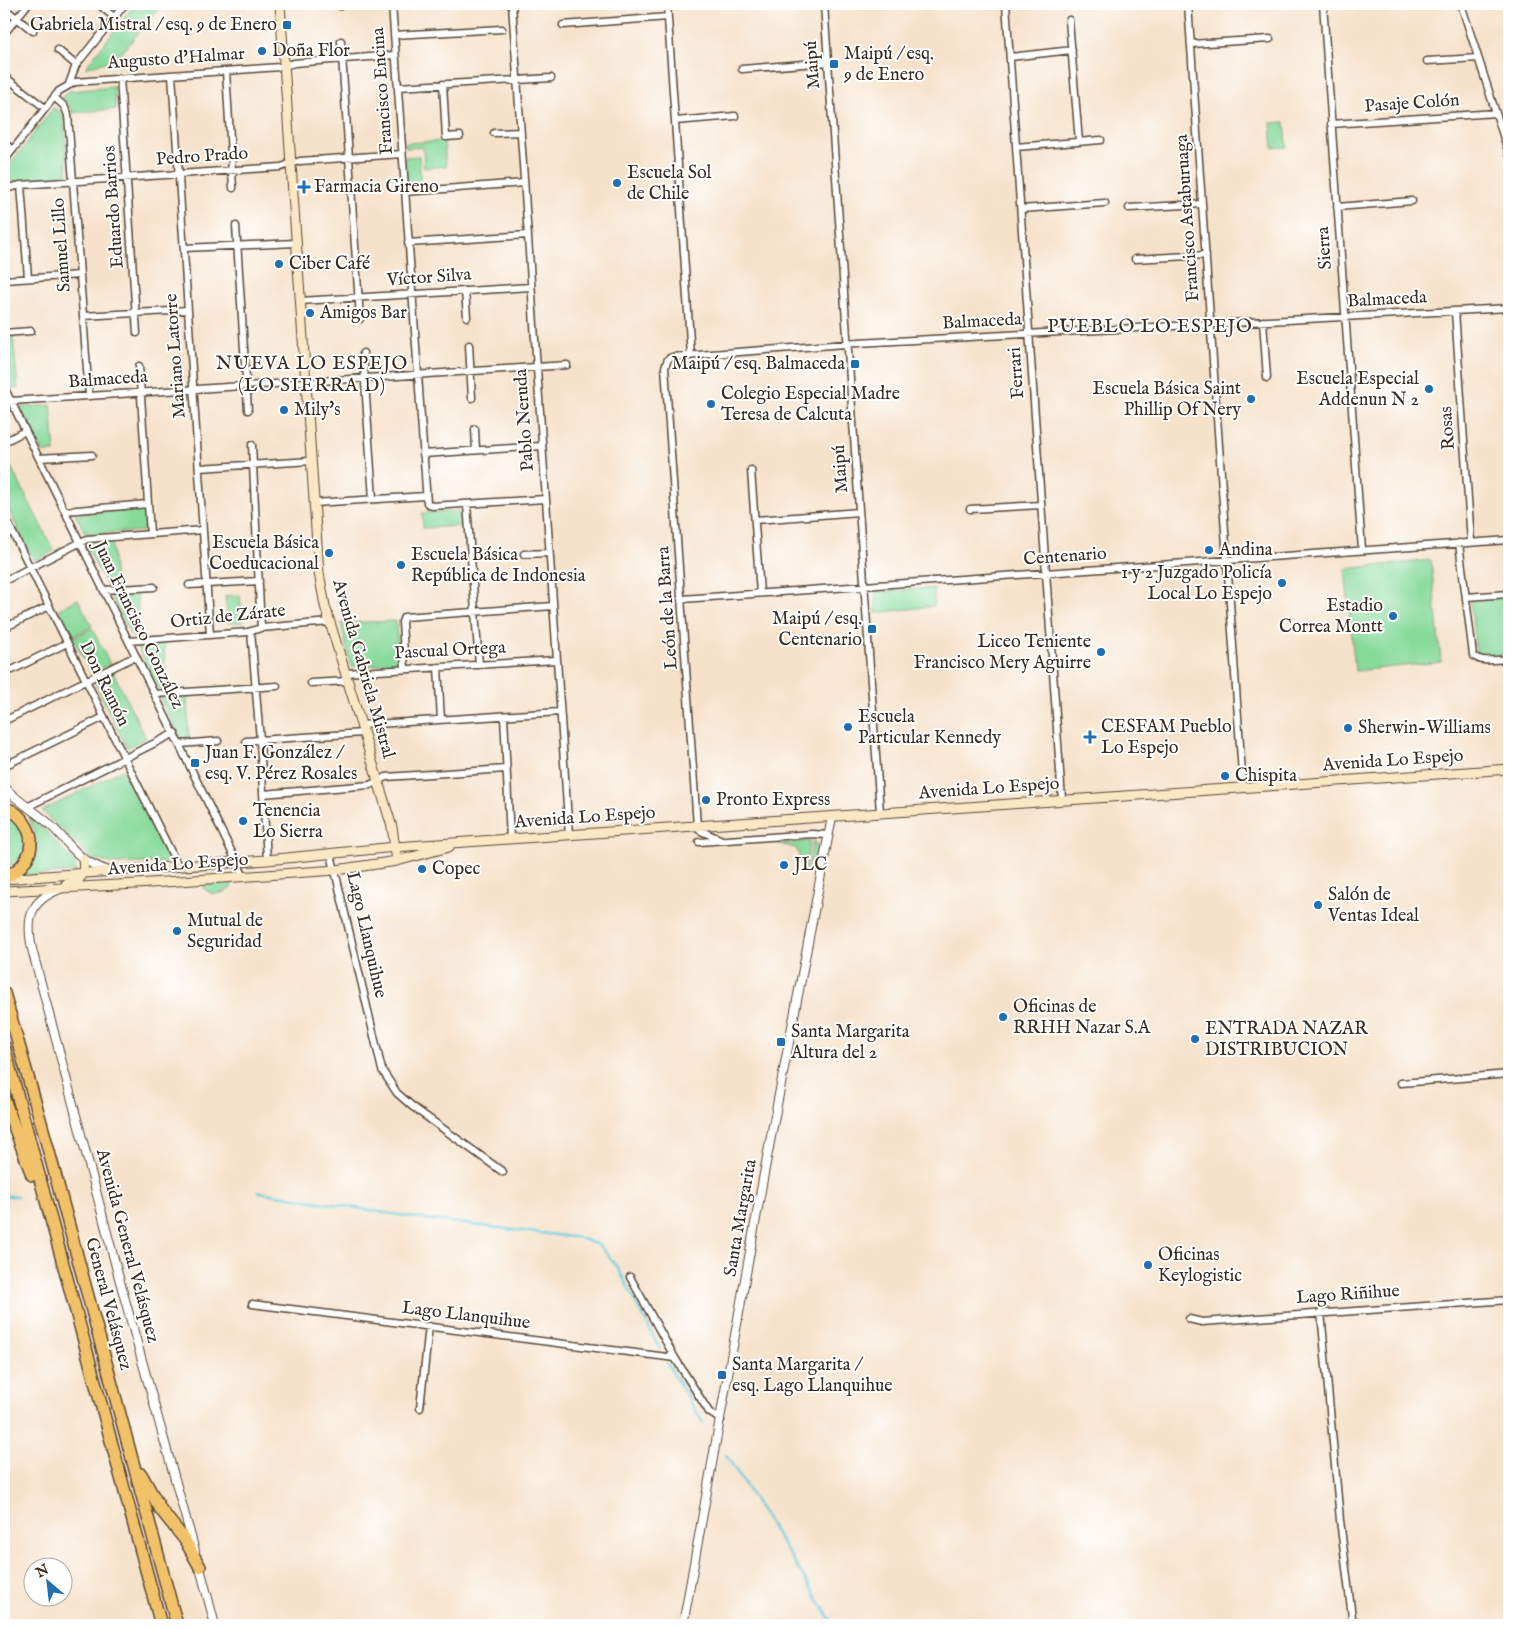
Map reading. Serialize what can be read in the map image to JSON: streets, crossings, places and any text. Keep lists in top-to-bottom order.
{
  "streets": {
    "highway": ["General Velásquez"],
    "main road": ["Avenida Gabriela Mistral", "Avenida Lo Espejo"],
    "street": [
      "Augusto d'Halmar",
      "Maipú",
      "Francisco Encina",
      "Pasaje Colón",
      "Pedro Prado",
      "Eduardo Barrios",
      "Francisco Astaburuaga",
      "Samuel Lillo",
      "Sierra",
      "Víctor Silva",
      "Balmaceda",
      "Mariano Latorre",
      "Ferrari",
      "Pablo Neruda",
      "Rosas",
      "Centenario",
      "León de la Barra",
      "Ortiz de Zárate",
      "Juan Francisco González",
      "Pascual Ortega",
      "Don Ramón",
      "Lago Llanquihue",
      "Santa Margarita",
      "Avenida General Velásquez",
      "Lago Riñihue"
    ]
  },
  "crossings": [
    ["Augusto d'Halmar", "Francisco Encina"],
    ["Augusto d'Halmar", "Eduardo Barrios"],
    ["Augusto d'Halmar", "Samuel Lillo"],
    ["Augusto d'Halmar", "Mariano Latorre"],
    ["Augusto d'Halmar", "Avenida Gabriela Mistral"],
    ["Maipú", "Balmaceda"],
    ["Maipú", "Centenario"],
    ["Maipú", "Avenida Lo Espejo"],
    ["Francisco Encina", "Pedro Prado"],
    ["Francisco Encina", "Víctor Silva"],
    ["Francisco Encina", "Balmaceda"],
    ["Pasaje Colón", "Sierra"],
    ["Pedro Prado", "Eduardo Barrios"],
    ["Pedro Prado", "Samuel Lillo"],
    ["Pedro Prado", "Mariano Latorre"],
    ["Pedro Prado", "Avenida Gabriela Mistral"],
    ["Francisco Astaburuaga", "Balmaceda"],
    ["Francisco Astaburuaga", "Centenario"],
    ["Francisco Astaburuaga", "Avenida Lo Espejo"],
    ["Samuel Lillo", "Balmaceda"],
    ["Sierra", "Balmaceda"],
    ["Sierra", "Centenario"],
    ["Víctor Silva", "Pablo Neruda"],
    ["Víctor Silva", "Avenida Gabriela Mistral"],
    ["Balmaceda", "Mariano Latorre"],
    ["Balmaceda", "Ferrari"],
    ["Balmaceda", "Pablo Neruda"],
    ["Balmaceda", "Rosas"],
    ["Balmaceda", "León de la Barra"],
    ["Balmaceda", "Juan Francisco González"],
    ["Balmaceda", "Avenida Gabriela Mistral"],
    ["Mariano Latorre", "Ortiz de Zárate"],
    ["Ferrari", "Centenario"],
    ["Ferrari", "Avenida Lo Espejo"],
    ["Pablo Neruda", "Pascual Ortega"],
    ["Pablo Neruda", "Avenida Lo Espejo"],
    ["Rosas", "Centenario"],
    ["Centenario", "León de la Barra"],
    ["León de la Barra", "Avenida Lo Espejo"],
    ["Ortiz de Zárate", "Juan Francisco González"],
    ["Ortiz de Zárate", "Avenida Gabriela Mistral"],
    ["Juan Francisco González", "Avenida Lo Espejo"],
    ["Pascual Ortega", "Avenida Gabriela Mistral"],
    ["Avenida Gabriela Mistral", "Avenida Lo Espejo"],
    ["Don Ramón", "Avenida Lo Espejo"],
    ["Avenida Lo Espejo", "Lago Llanquihue"],
    ["Avenida Lo Espejo", "Santa Margarita"],
    ["Avenida Lo Espejo", "Avenida General Velásquez"]
  ],
  "districts": ["PUEBLO LO ESPEJO", "NUEVA LO ESPEJO (LO SIERRA D)"],
  "places": {
    "transit": [
      "Gabriela Mistral / esq. 9 de Enero",
      "Maipú / esq. 9 de Enero",
      "Maipú / esq. Balmaceda",
      "Maipú / esq. Centenario",
      "Juan F. González / esq. V. Pérez Rosales",
      "Santa Margarita Altura del 2",
      "Santa Margarita / esq. Lago Llanquihue"
    ],
    "other": [
      "Doña Flor",
      "Escuela Sol de Chile",
      "Ciber Café",
      "Amigos Bar",
      "Escuela Especial Addenun N 2",
      "Escuela Básica Saint Phillip Of Nery",
      "Colegio Especial Madre Teresa de Calcuta",
      "Mily's",
      "Andina",
      "Escuela Básica Coeducacional",
      "Escuela Básica República de Indonesia",
      "1 y 2 Juzgado Policía Local Lo Espejo",
      "Estadio Correa Montt",
      "Liceo Teniente Francisco Mery Aguirre",
      "Escuela Particular Kennedy",
      "Sherwin-Williams",
      "Chispita",
      "Pronto Express",
      "Tenencia Lo Sierra",
      "JLC",
      "Copec",
      "Salón de Ventas Ideal",
      "Mutual de Seguridad",
      "Oficinas de RRHH Nazar S.A",
      "ENTRADA NAZAR DISTRIBUCION",
      "Oficinas Keylogistic"
    ],
    "health": ["Farmacia Gireno", "CESFAM Pueblo Lo Espejo"]
  },
  "north": "top left"
}
